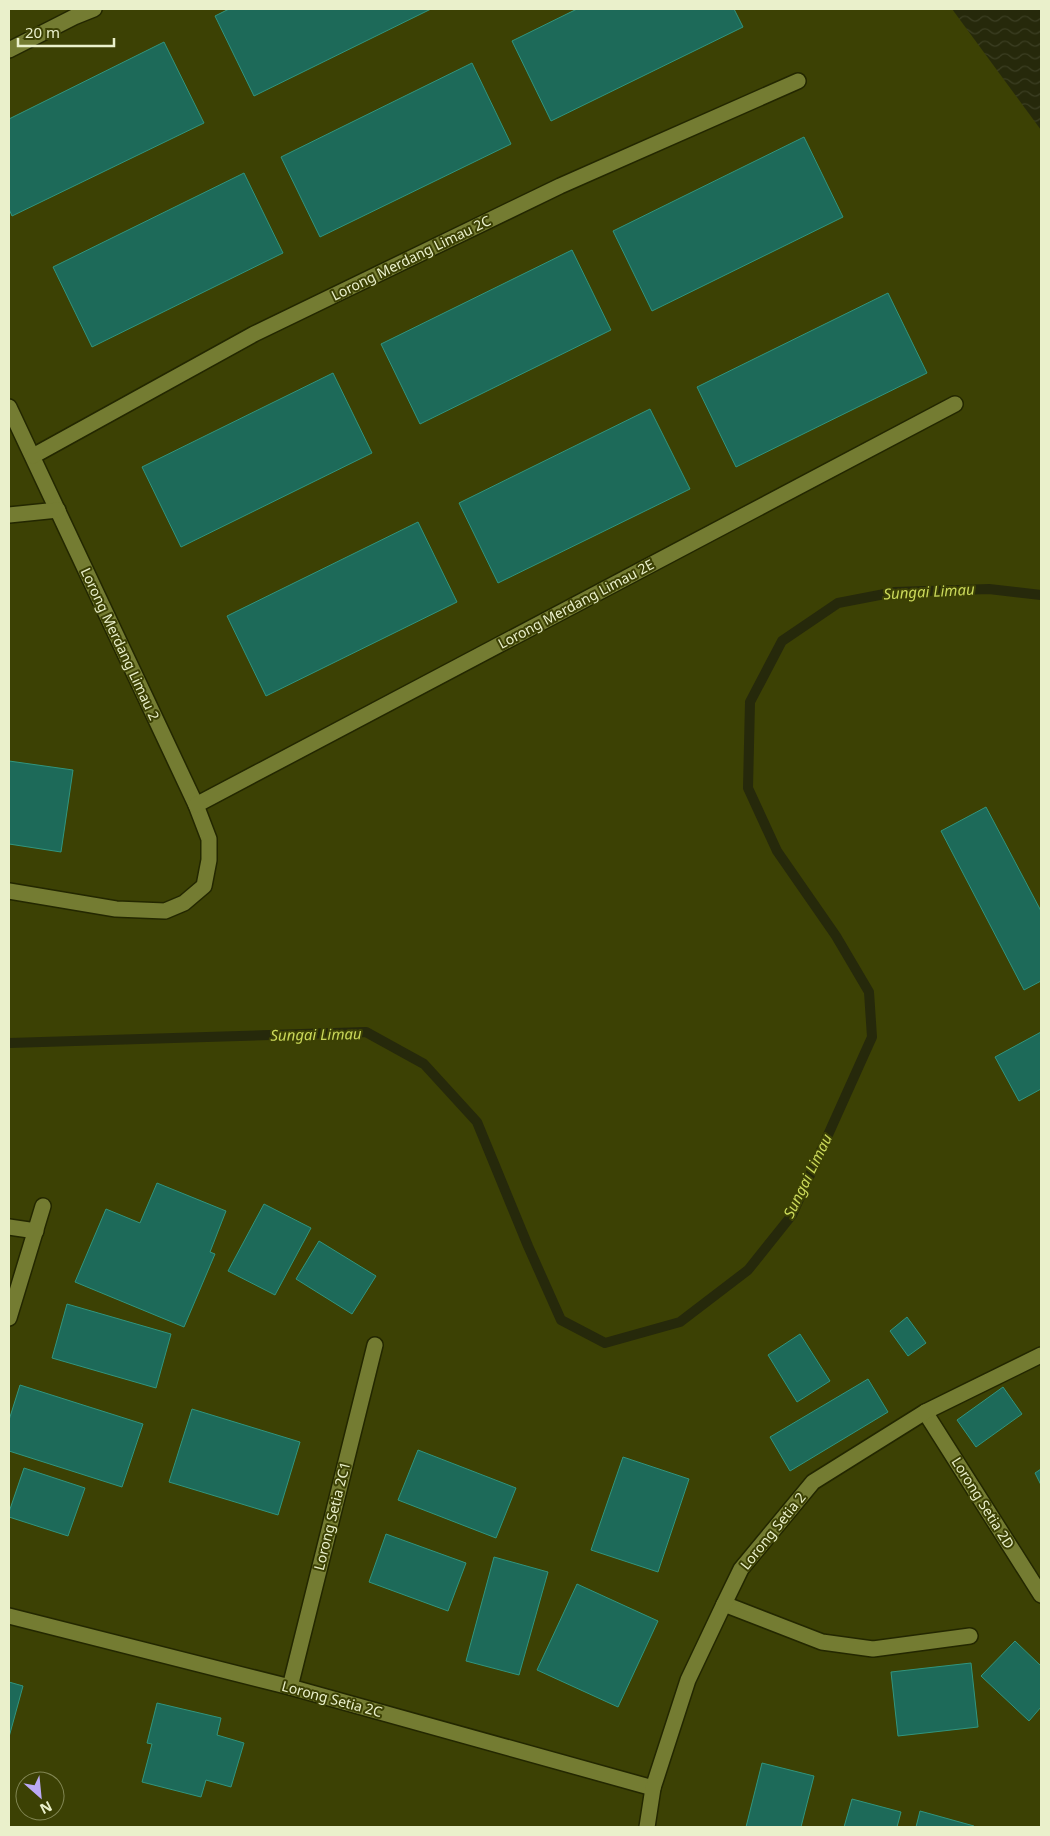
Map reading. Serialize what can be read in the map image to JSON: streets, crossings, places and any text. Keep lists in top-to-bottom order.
{
  "streets": {
    "street": [
      "Lorong Merdang Limau 2C",
      "Lorong Merdang Limau 2E",
      "Lorong Merdang Limau 2",
      "Lorong Setia 2D",
      "Lorong Setia 2C1",
      "Lorong Setia 2",
      "Lorong Setia 2C"
    ]
  },
  "crossings": [
    ["Lorong Merdang Limau 2C", "Lorong Merdang Limau 2"],
    ["Lorong Merdang Limau 2E", "Lorong Merdang Limau 2"],
    ["Lorong Setia 2D", "Lorong Setia 2"],
    ["Lorong Setia 2C1", "Lorong Setia 2C"],
    ["Lorong Setia 2", "Lorong Setia 2C"]
  ],
  "water": ["Sungai Limau"],
  "scale_bar": "20 m",
  "north": "bottom right"
}
